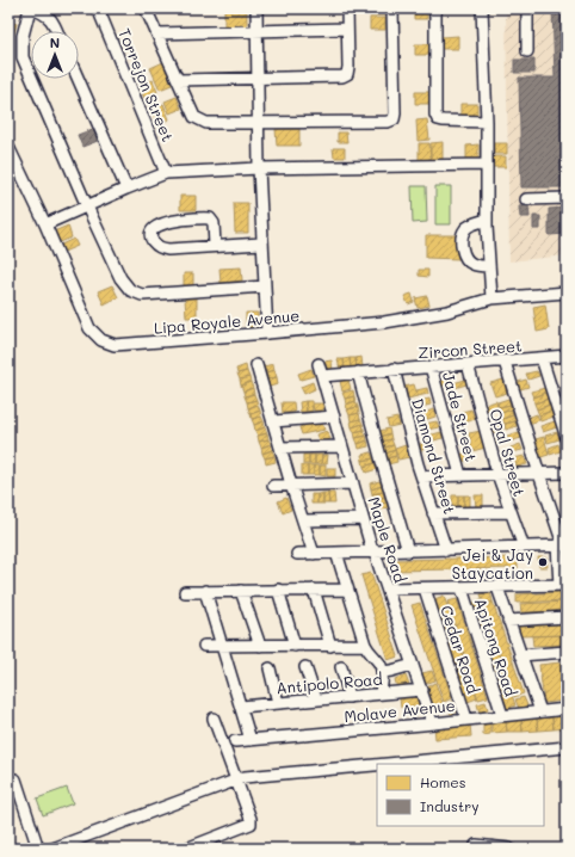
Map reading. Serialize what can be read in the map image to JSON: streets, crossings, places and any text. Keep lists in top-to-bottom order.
{
  "streets": {
    "street": [
      "Torrejon Street",
      "Lipa Royale Avenue",
      "Zircon Street",
      "Jade Street",
      "Opal Street",
      "Diamond Street",
      "Maple Road",
      "Apitong Road",
      "Cedar Road",
      "Antipolo Road",
      "Molave Avenue"
    ]
  },
  "crossings": [
    ["Zircon Street", "Jade Street"],
    ["Zircon Street", "Opal Street"],
    ["Zircon Street", "Diamond Street"],
    ["Zircon Street", "Maple Road"],
    ["Maple Road", "Antipolo Road"],
    ["Maple Road", "Molave Avenue"],
    ["Apitong Road", "Molave Avenue"],
    ["Cedar Road", "Molave Avenue"]
  ],
  "places": ["Jei & Jay Staycation"],
  "legend": ["Homes", "Industry"],
  "north": "top"
}
